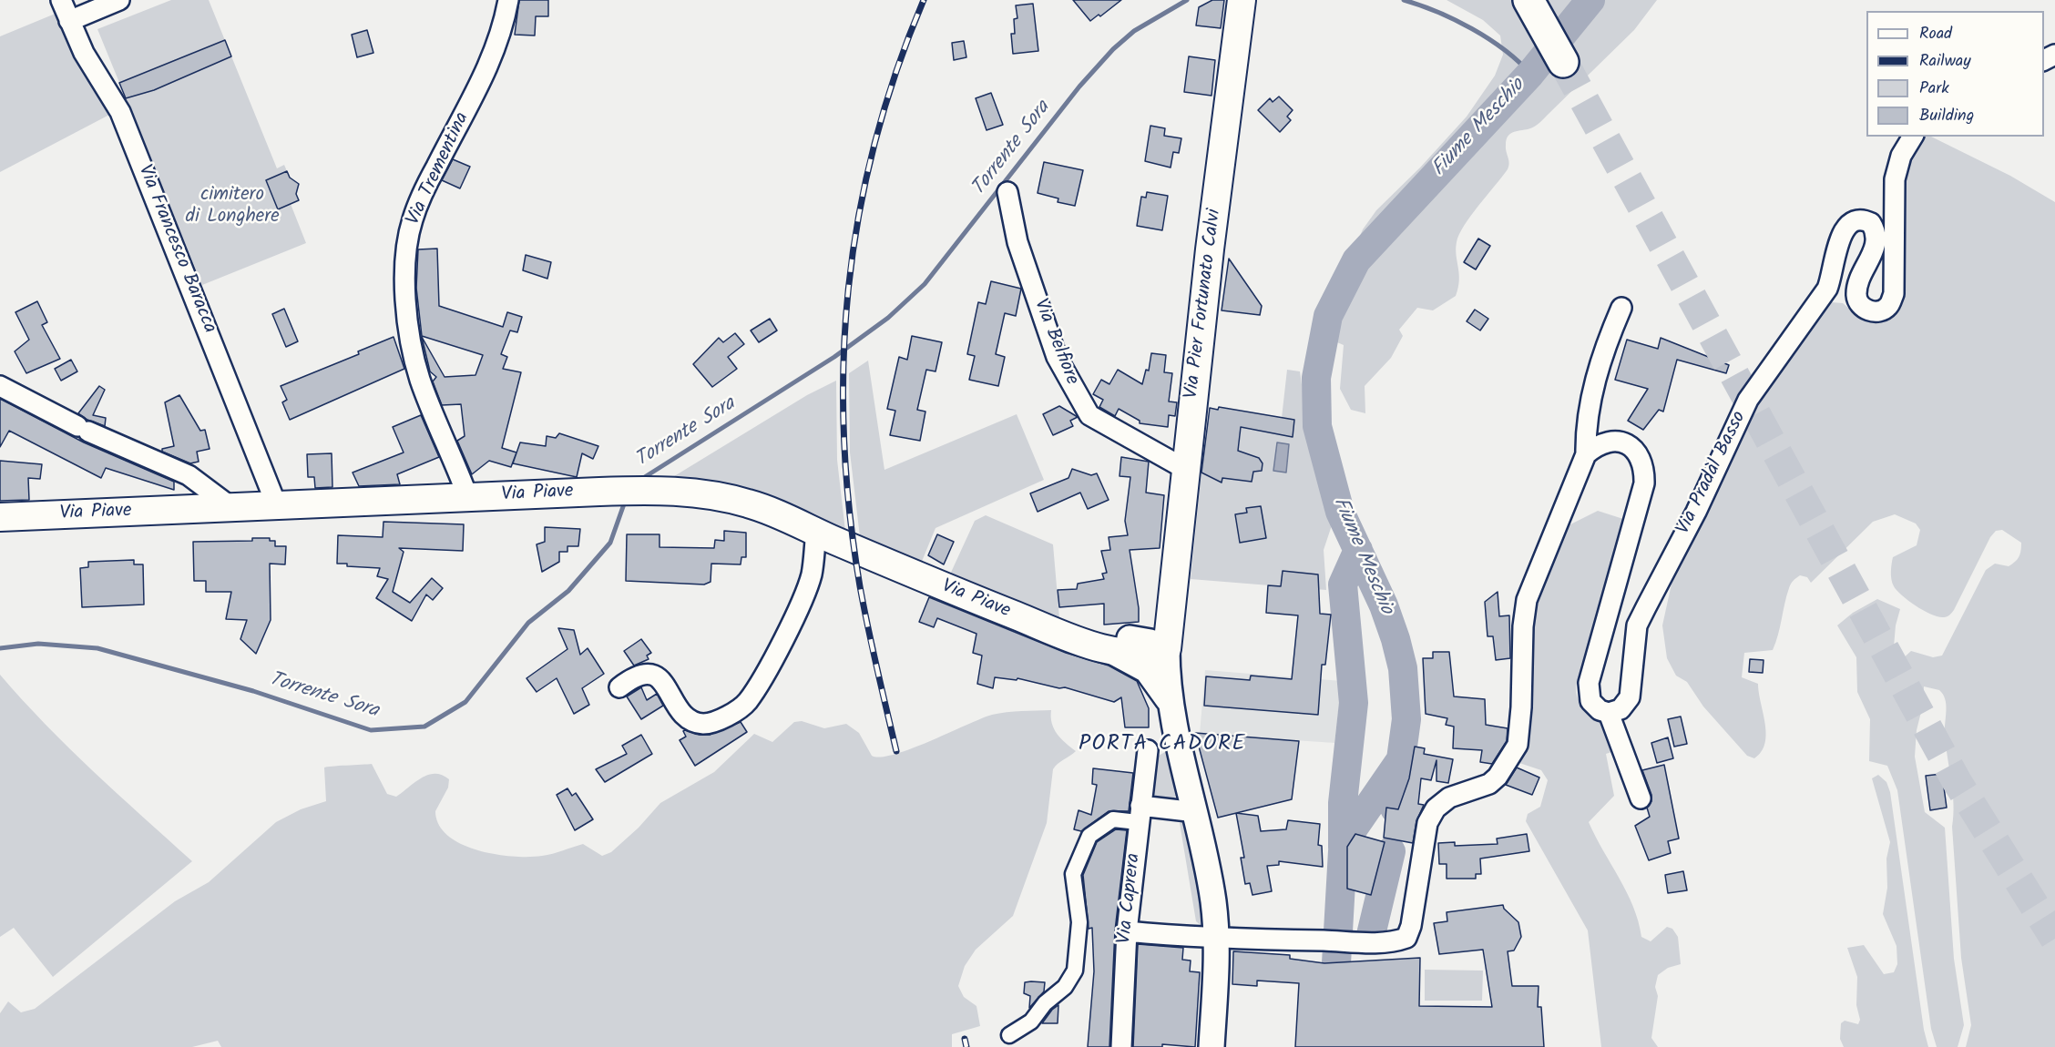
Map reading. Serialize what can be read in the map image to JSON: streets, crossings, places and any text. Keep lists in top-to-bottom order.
{
  "streets": {
    "main road": ["Via Pier Fortunato Calvi", "Via Piave"],
    "street": [
      "Via Trementina",
      "Via Francesco Baracca",
      "Via Belfiore",
      "Via Pradàl Basso",
      "Via Caprera"
    ]
  },
  "crossings": [
    ["Via Trementina", "Via Piave"],
    ["Via Francesco Baracca", "Via Piave"],
    ["Via Pier Fortunato Calvi", "Via Belfiore"],
    ["Via Pier Fortunato Calvi", "Via Piave"]
  ],
  "districts": ["PORTA CADORE"],
  "water": ["Fiume Meschio", "Torrente Sora"],
  "parks": ["cimitero di Longhere"],
  "legend": [
    "Road",
    "Railway",
    "Park",
    "Building"
  ]
}
